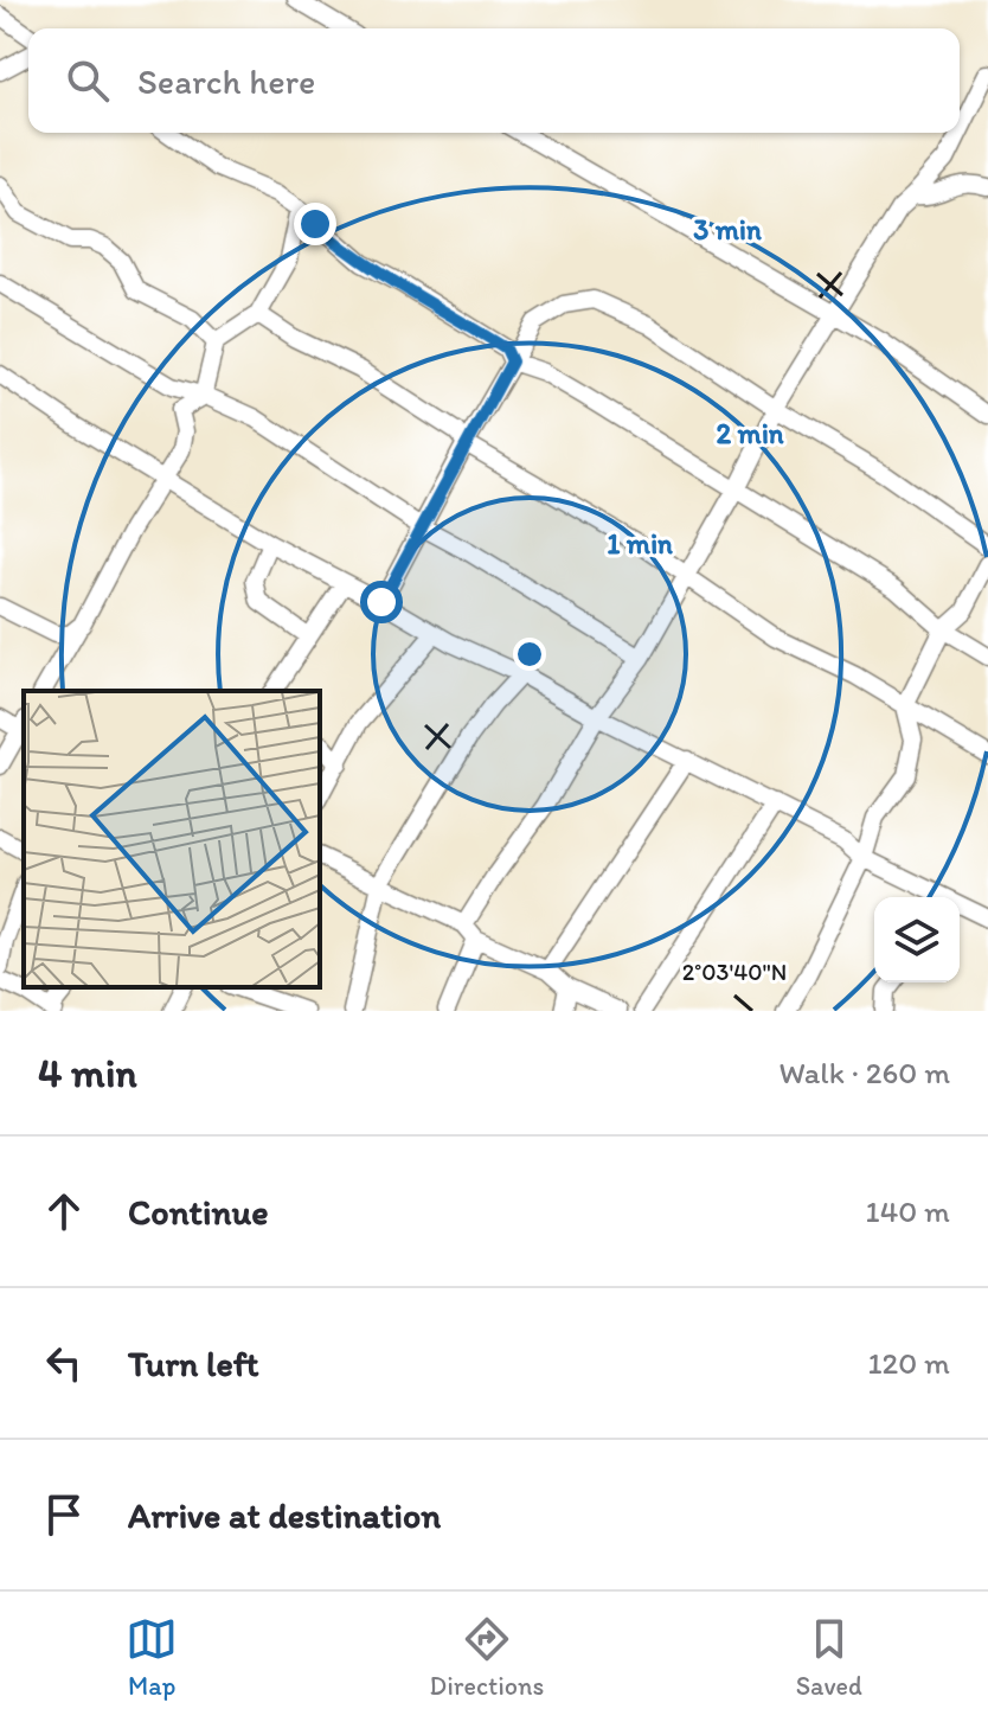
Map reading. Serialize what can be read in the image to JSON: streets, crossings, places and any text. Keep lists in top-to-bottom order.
{
  "page": {
    "search": "Search here",
    "heading": ["4 min", "Walk · 260 m"],
    "list": [
      ["Continue", "140 m"],
      ["Turn left", "120 m"],
      "Arrive at destination"
    ],
    "nav": ["Map", "Directions", "Saved"]
  },
  "coordinates": ["2°03'40\"N"],
  "rings": ["3 min", "2 min", "1 min"]
}
